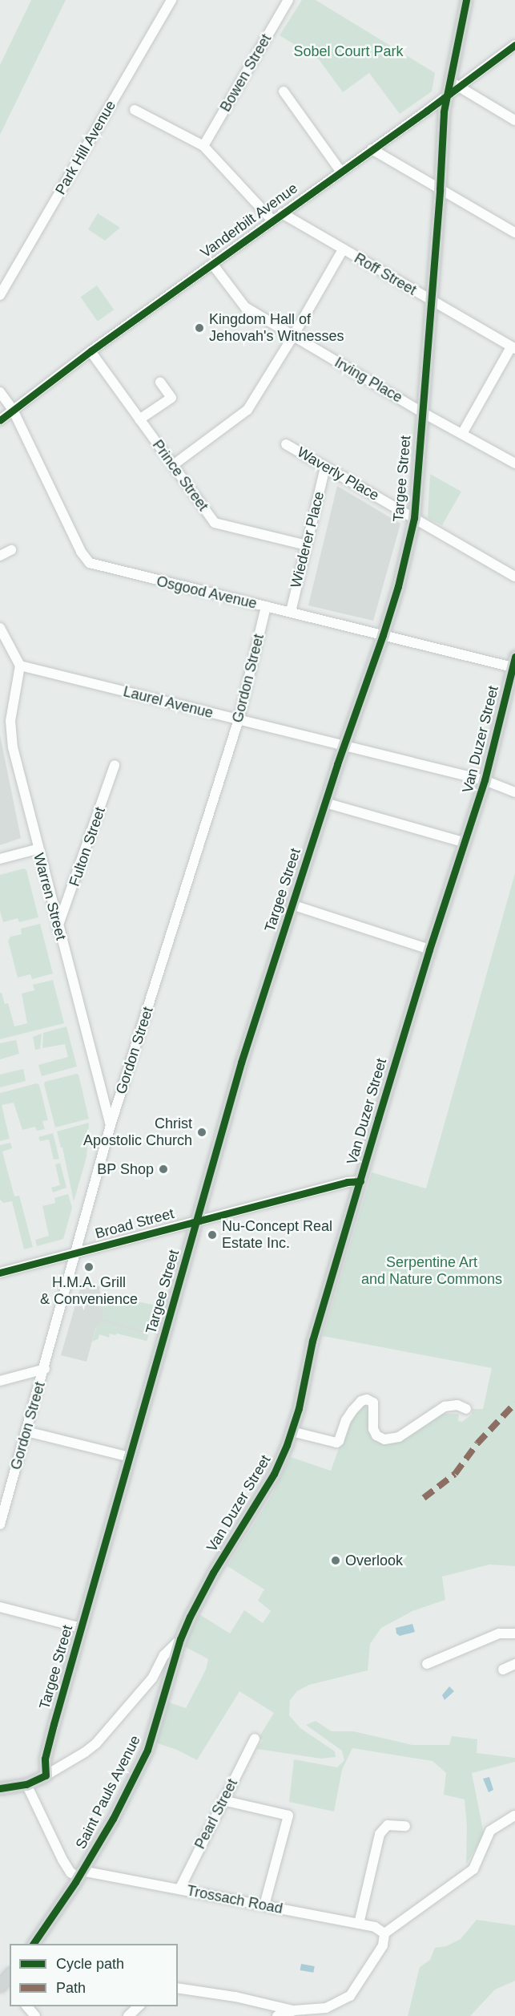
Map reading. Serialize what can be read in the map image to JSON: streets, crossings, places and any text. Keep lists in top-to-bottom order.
{
  "streets": {
    "main road": ["Targee Street", "Van Duzer Street", "Saint Pauls Avenue"],
    "street": [
      "Bowen Street",
      "Park Hill Avenue",
      "Vanderbilt Avenue",
      "Roff Street",
      "Irving Place",
      "Waverly Place",
      "Prince Street",
      "Wiederer Place",
      "Osgood Avenue",
      "Gordon Street",
      "Laurel Avenue",
      "Fulton Street",
      "Warren Street",
      "Broad Street",
      "Pearl Street",
      "Trossach Road"
    ]
  },
  "crossings": [
    ["Vanderbilt Avenue", "Roff Street"],
    ["Vanderbilt Avenue", "Irving Place"],
    ["Vanderbilt Avenue", "Prince Street"],
    ["Vanderbilt Avenue", "Targee Street"],
    ["Vanderbilt Avenue", "Osgood Avenue"],
    ["Roff Street", "Targee Street"],
    ["Irving Place", "Targee Street"],
    ["Waverly Place", "Targee Street"],
    ["Waverly Place", "Wiederer Place"],
    ["Prince Street", "Wiederer Place"],
    ["Targee Street", "Osgood Avenue"],
    ["Targee Street", "Laurel Avenue"],
    ["Targee Street", "Van Duzer Street"],
    ["Targee Street", "Broad Street"],
    ["Wiederer Place", "Osgood Avenue"],
    ["Osgood Avenue", "Gordon Street"],
    ["Osgood Avenue", "Van Duzer Street"],
    ["Gordon Street", "Laurel Avenue"],
    ["Gordon Street", "Warren Street"],
    ["Gordon Street", "Broad Street"],
    ["Laurel Avenue", "Van Duzer Street"],
    ["Laurel Avenue", "Warren Street"],
    ["Van Duzer Street", "Broad Street"],
    ["Van Duzer Street", "Saint Pauls Avenue"],
    ["Fulton Street", "Warren Street"],
    ["Saint Pauls Avenue", "Trossach Road"],
    ["Pearl Street", "Trossach Road"]
  ],
  "parks": ["Sobel Court Park", "Serpentine Art and Nature Commons"],
  "places": [
    "Kingdom Hall of Jehovah's Witnesses",
    "Christ Apostolic Church",
    "BP Shop",
    "Nu-Concept Real Estate Inc.",
    "H.M.A. Grill & Convenience",
    "Overlook"
  ],
  "legend": ["Cycle path", "Path"]
}
